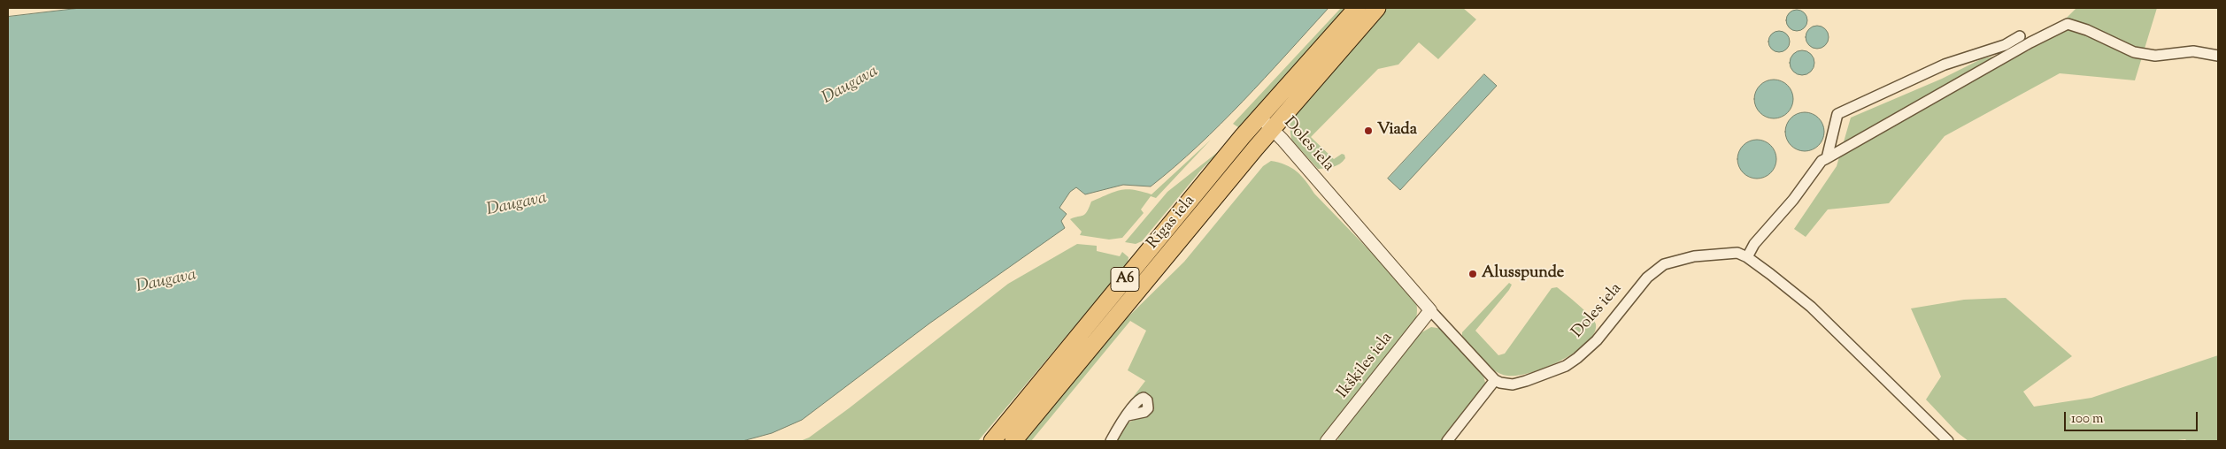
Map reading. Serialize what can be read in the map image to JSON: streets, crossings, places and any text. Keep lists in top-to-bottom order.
{
  "streets": {
    "highway": ["Rīgas iela", "A6"],
    "street": ["Doles iela", "Ikšķiles iela"]
  },
  "crossings": [
    ["Doles iela", "Rīgas iela"],
    ["Doles iela", "Ikšķiles iela"]
  ],
  "water": ["Daugava"],
  "places": ["Viada", "Alusspunde"],
  "scale_bar": "100 m"
}
